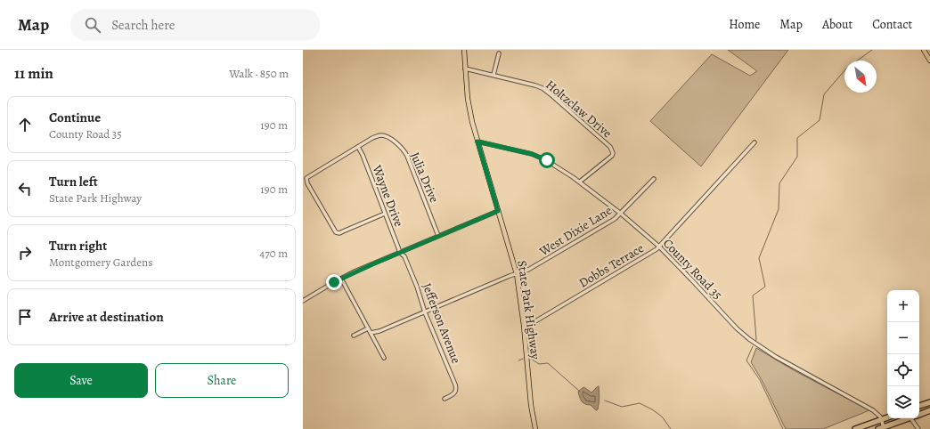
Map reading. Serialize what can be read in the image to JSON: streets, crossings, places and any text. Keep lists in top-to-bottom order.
{
  "streets": {
    "main road": ["State Park Highway"],
    "street": [
      "Holtzclaw Drive",
      "Julia Drive",
      "Wayne Drive",
      "West Dixie Lane",
      "Dobbs Terrace",
      "County Road 35",
      "Jefferson Avenue"
    ]
  },
  "crossings": [
    ["Holtzclaw Drive", "County Road 35"],
    ["Holtzclaw Drive", "State Park Highway"],
    ["Julia Drive", "Wayne Drive"],
    ["Wayne Drive", "Jefferson Avenue"],
    ["West Dixie Lane", "County Road 35"],
    ["West Dixie Lane", "State Park Highway"],
    ["West Dixie Lane", "Jefferson Avenue"],
    ["Dobbs Terrace", "County Road 35"],
    ["Dobbs Terrace", "State Park Highway"],
    ["County Road 35", "State Park Highway"]
  ],
  "north": "bottom right",
  "page": {
    "header": "Map",
    "search": "Search here",
    "nav": [
      "Home",
      "Map",
      "About",
      "Contact"
    ],
    "heading": ["11 min", "Walk · 850 m"],
    "list": [
      ["Continue", "County Road 35", "190 m"],
      ["Turn left", "State Park Highway", "190 m"],
      ["Turn right", "Montgomery Gardens", "470 m"],
      "Arrive at destination"
    ],
    "map_buttons": ["+", "−"],
    "buttons": ["Save", "Share"]
  }
}
